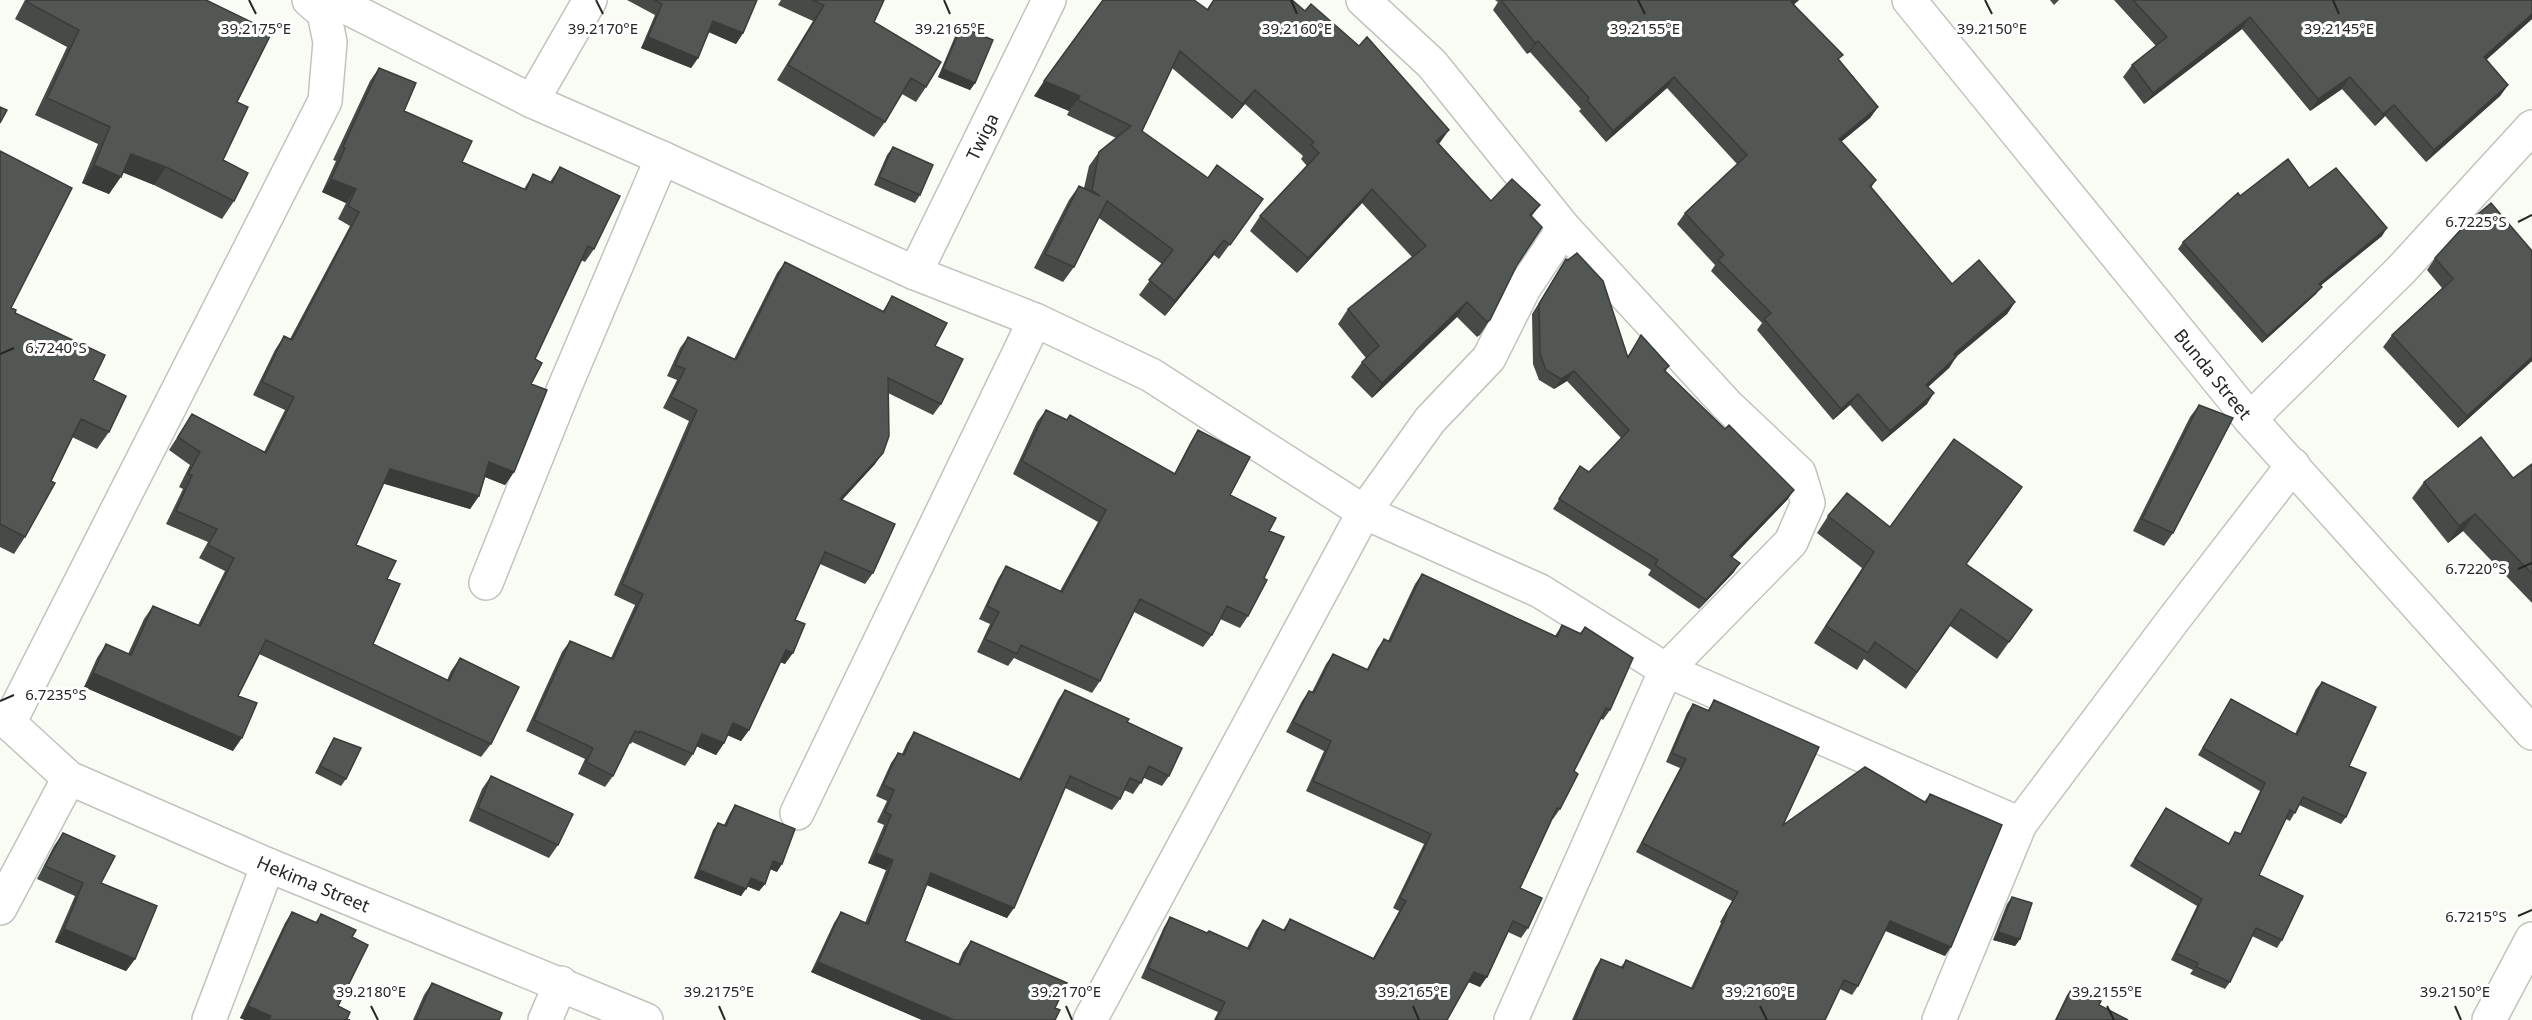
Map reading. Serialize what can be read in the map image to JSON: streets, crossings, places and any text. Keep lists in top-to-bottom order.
{
  "streets": {
    "street": ["Twiga", "Bunda Street", "Hekima Street"]
  },
  "coordinates": [
    "39.2175°E",
    "39.2170°E",
    "39.2165°E",
    "39.2160°E",
    "39.2155°E",
    "39.2150°E",
    "39.2145°E",
    "6.7225°S",
    "6.7240°S",
    "6.7220°S",
    "6.7235°S",
    "6.7215°S",
    "39.2180°E"
  ]
}
